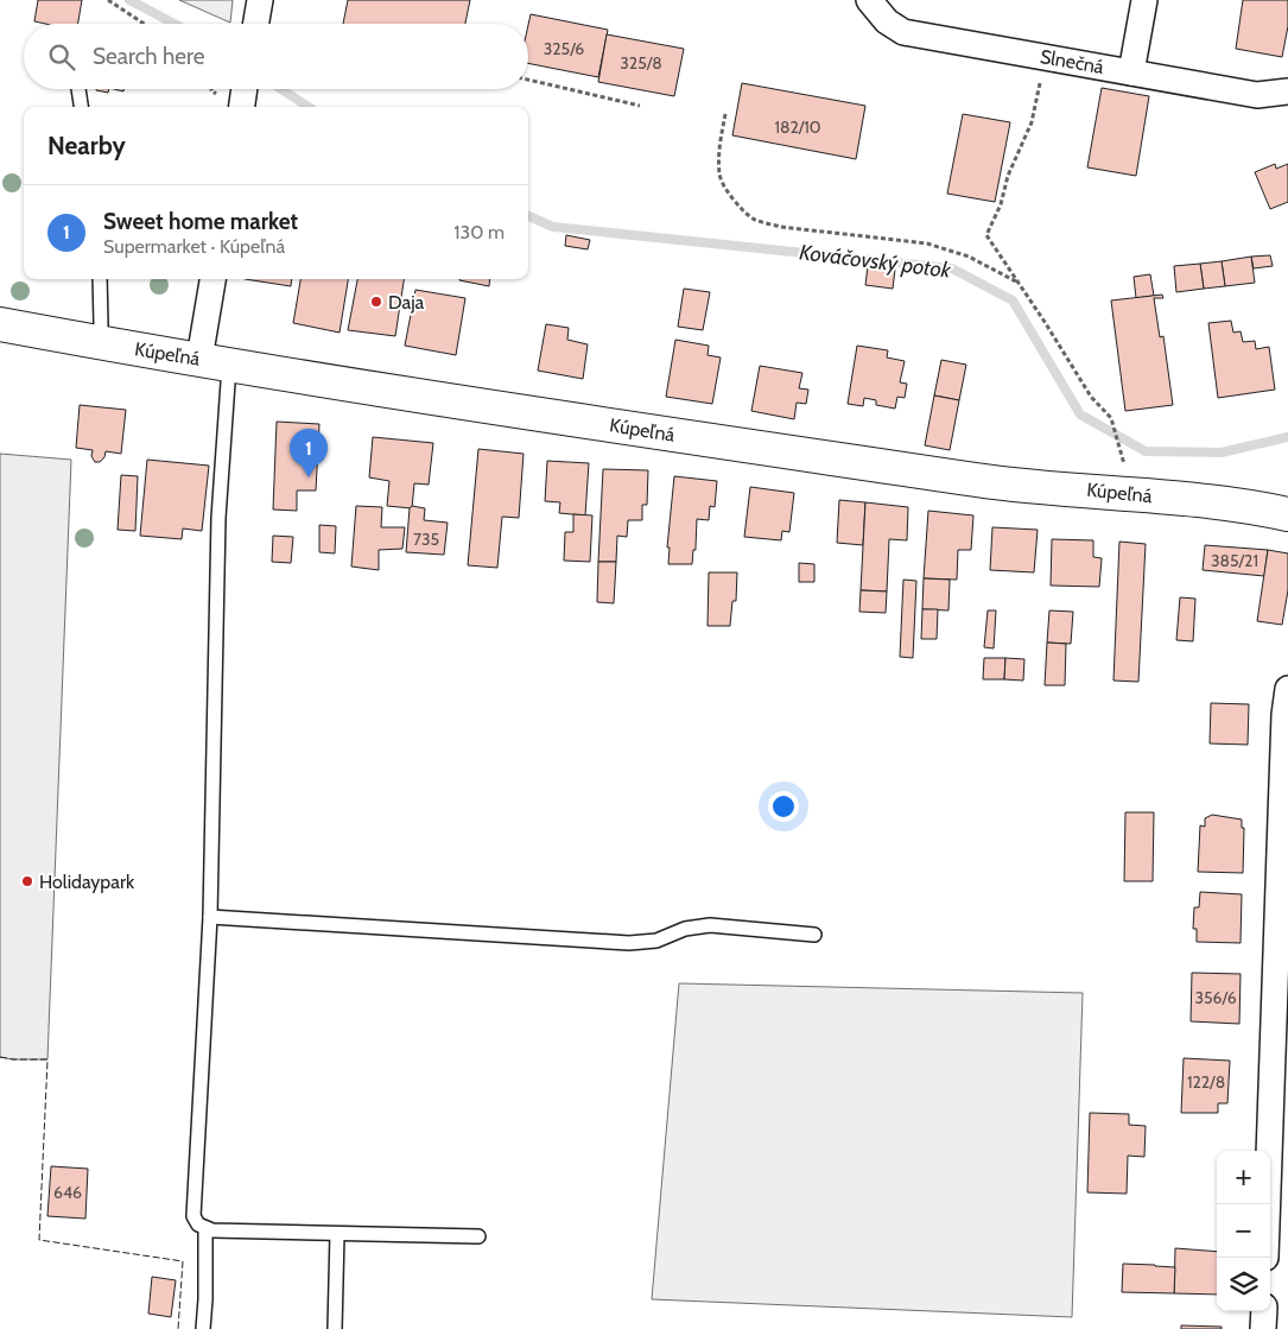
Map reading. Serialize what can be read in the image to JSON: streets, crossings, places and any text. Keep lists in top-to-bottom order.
{
  "streets": {
    "street": ["Slnečná", "Kúpeľná"]
  },
  "water": ["Kováčovský potok"],
  "places": ["Daja", "Holidaypark"],
  "house_numbers": [
    "325/6",
    "325/8",
    "182/10",
    "735",
    "385/21",
    "356/6",
    "122/8",
    "646"
  ],
  "page": {
    "search": "Search here",
    "heading": "Nearby",
    "list": [
      {
        "mark": "1",
        "name": "Sweet home market",
        "note": "Supermarket · Kúpeľná",
        "value": "130 m"
      }
    ],
    "pins": "1",
    "map_buttons": ["+", "−"]
  }
}
